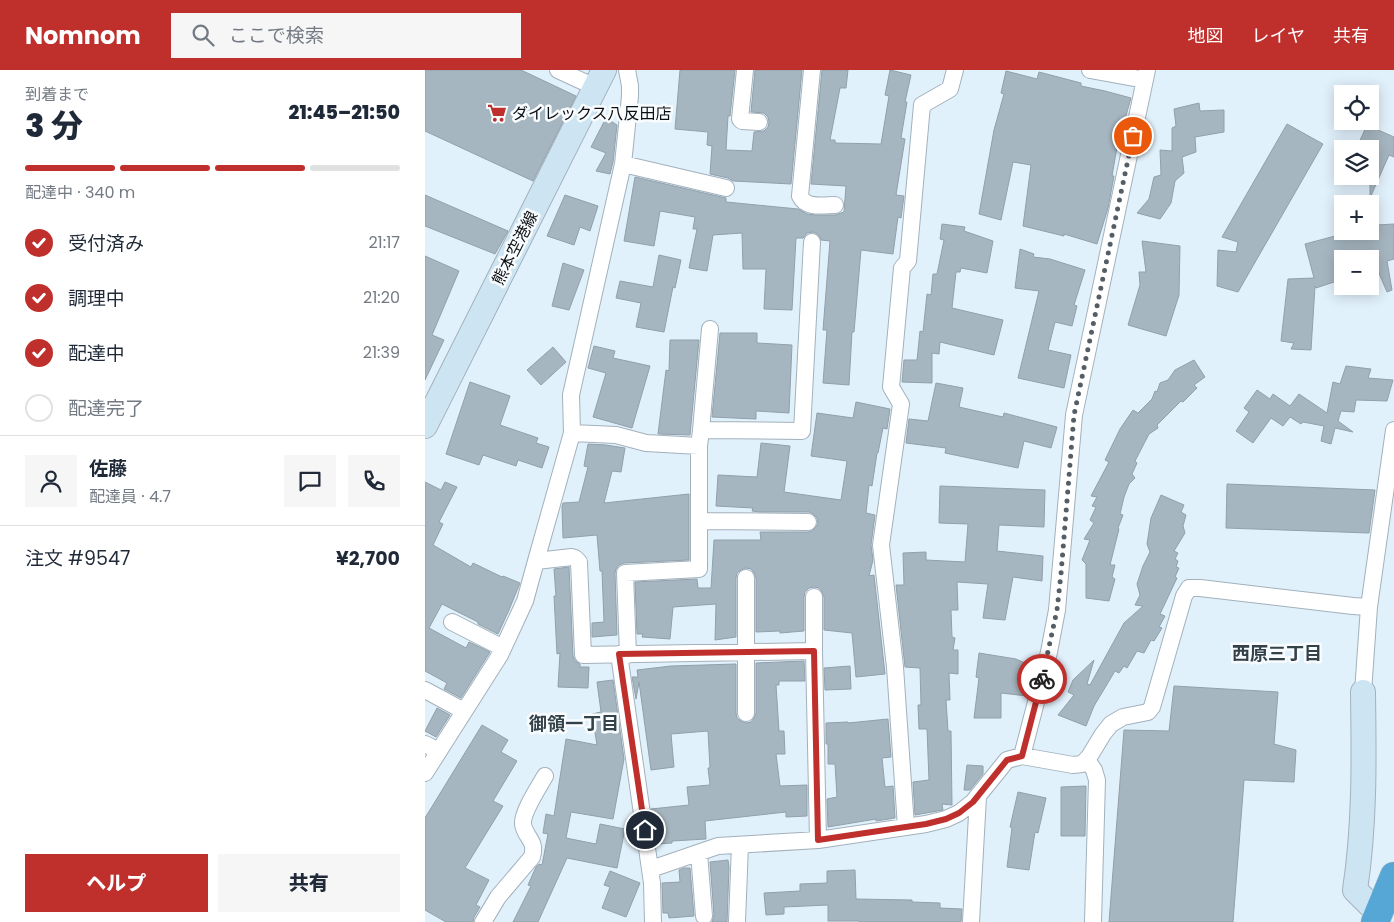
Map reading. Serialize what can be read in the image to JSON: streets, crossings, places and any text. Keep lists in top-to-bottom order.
{
  "streets": {
    "main road": ["熊本空港線"]
  },
  "districts": ["西原三丁目", "御領一丁目"],
  "places": {
    "supermarket": ["ダイレックス八反田店"]
  },
  "page": {
    "header": "Nomnom",
    "search": "ここで検索",
    "nav": ["地図", "レイヤ", "共有"],
    "heading": ["3 分", "到着まで", "21:45–21:50"],
    "panel": [
      "佐藤",
      "配達員 · 4.7",
      "注文 #9547",
      "¥2,700"
    ],
    "map_buttons": ["+", "−"],
    "bar": "配達中 · 340 m",
    "list": [
      ["受付済み", "21:17"],
      ["調理中", "21:20"],
      ["配達中", "21:39"],
      "配達完了"
    ],
    "buttons": ["ヘルプ", "共有"]
  }
}
